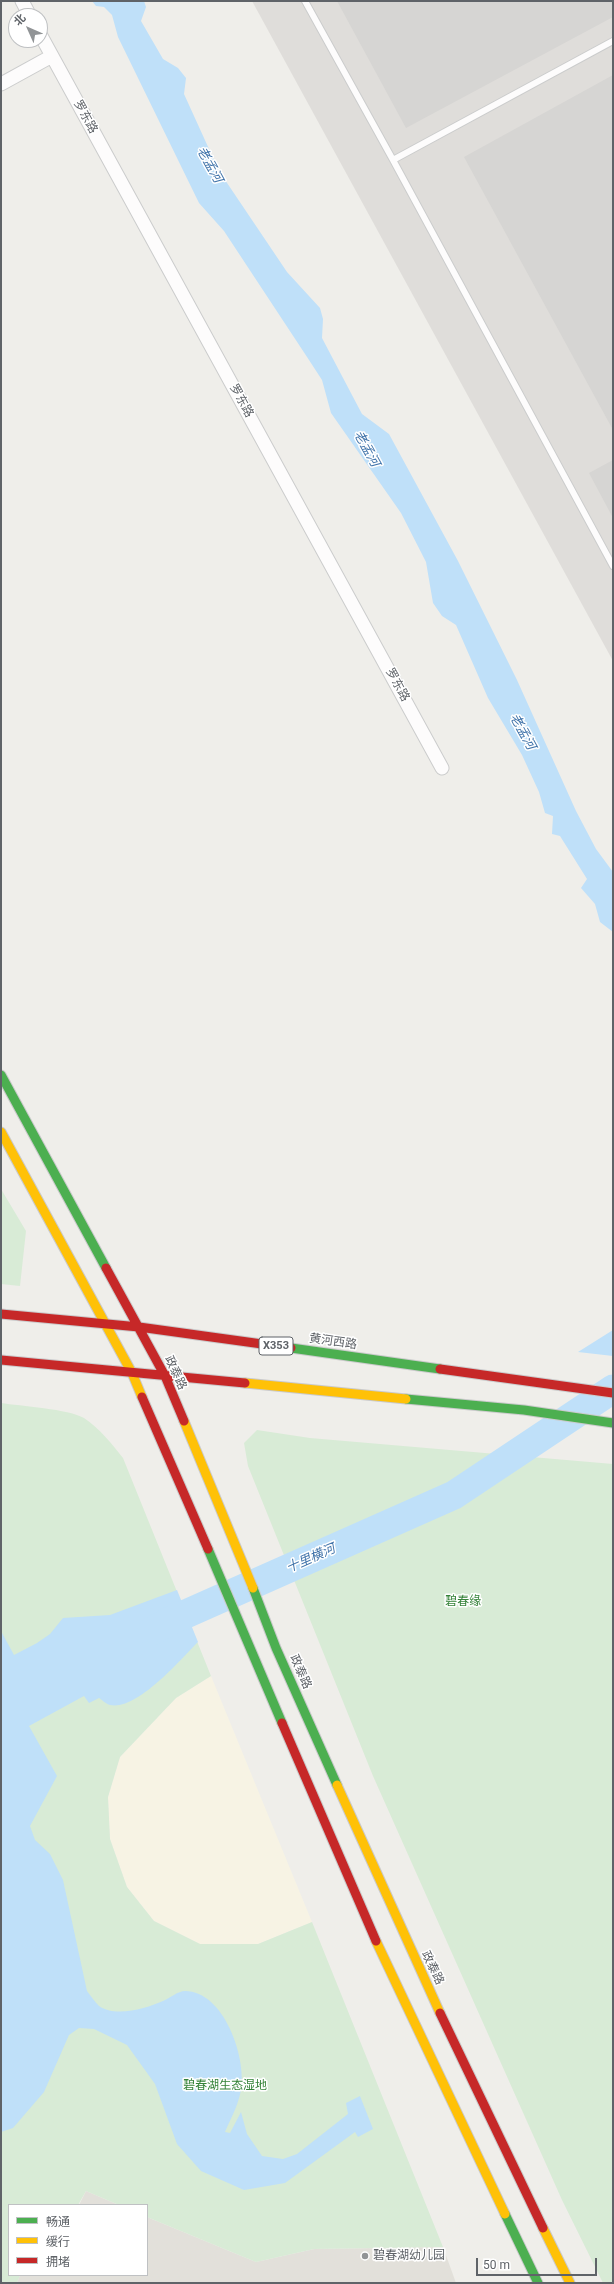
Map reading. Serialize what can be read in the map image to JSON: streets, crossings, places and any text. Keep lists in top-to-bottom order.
{
  "streets": {
    "main road": ["黄河西路", "X353", "政泰路"],
    "street": ["罗东路"]
  },
  "crossings": [
    ["黄河西路", "政泰路"]
  ],
  "water": ["老孟河", "十里横河"],
  "parks": ["碧春缘", "碧春湖生态湿地"],
  "places": ["碧春湖幼儿园"],
  "legend": ["畅通", "缓行", "拥堵"],
  "scale_bar": "50 m",
  "north": "top left"
}
